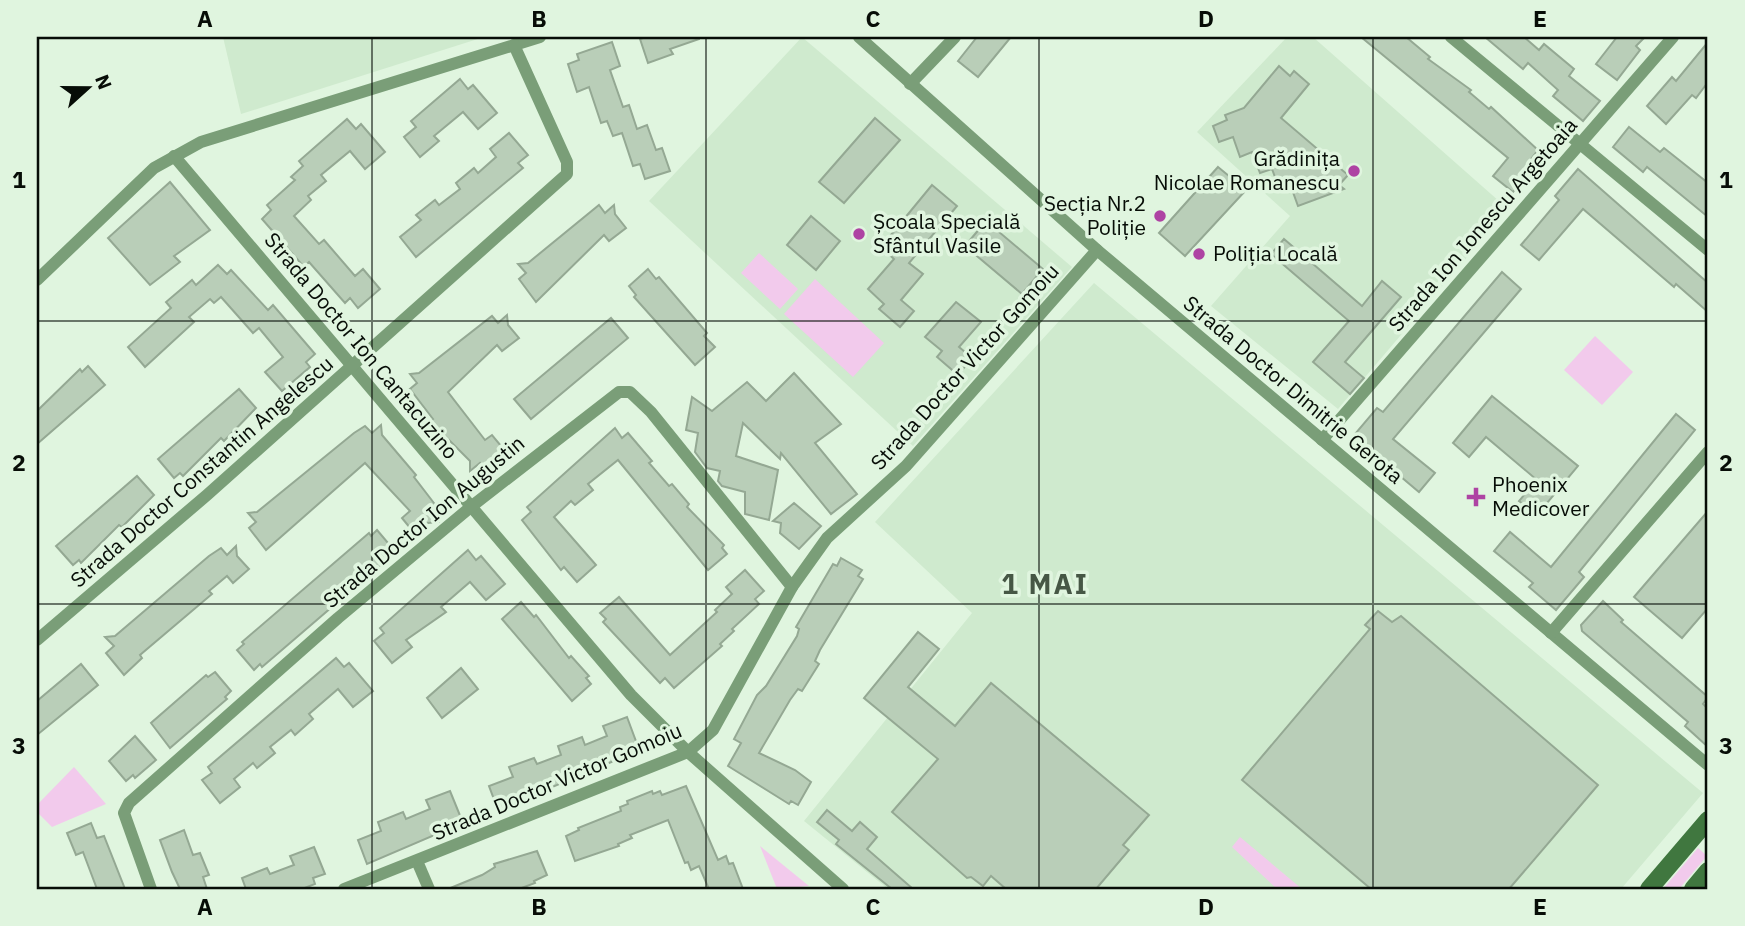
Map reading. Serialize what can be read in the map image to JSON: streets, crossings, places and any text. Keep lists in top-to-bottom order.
{
  "streets": {
    "street": [
      "Strada Ion Ionescu Argetoaia",
      "Strada Doctor Ion Cantacuzino",
      "Strada Doctor Victor Gomoiu",
      "Strada Doctor Dimitrie Gerota",
      "Strada Doctor Constantin Angelescu",
      "Strada Doctor Ion Augustin"
    ]
  },
  "crossings": [
    ["Strada Ion Ionescu Argetoaia", "Strada Doctor Dimitrie Gerota"],
    ["Strada Doctor Ion Cantacuzino", "Strada Doctor Victor Gomoiu"],
    ["Strada Doctor Ion Cantacuzino", "Strada Doctor Constantin Angelescu"],
    ["Strada Doctor Ion Cantacuzino", "Strada Doctor Ion Augustin"],
    ["Strada Doctor Victor Gomoiu", "Strada Doctor Dimitrie Gerota"],
    ["Strada Doctor Victor Gomoiu", "Strada Doctor Ion Augustin"]
  ],
  "districts": ["1 MAI"],
  "places": {
    "other": [
      "Grădinița Nicolae Romanescu",
      "Secția Nr.2 Poliție",
      "Școala Specială Sfântul Vasile",
      "Poliția Locală"
    ],
    "health": ["Phoenix Medicover"]
  },
  "north": "right",
  "grid": {
    "columns": [
      "A",
      "B",
      "C",
      "D",
      "E"
    ],
    "rows": ["1", "2", "3"]
  }
}
